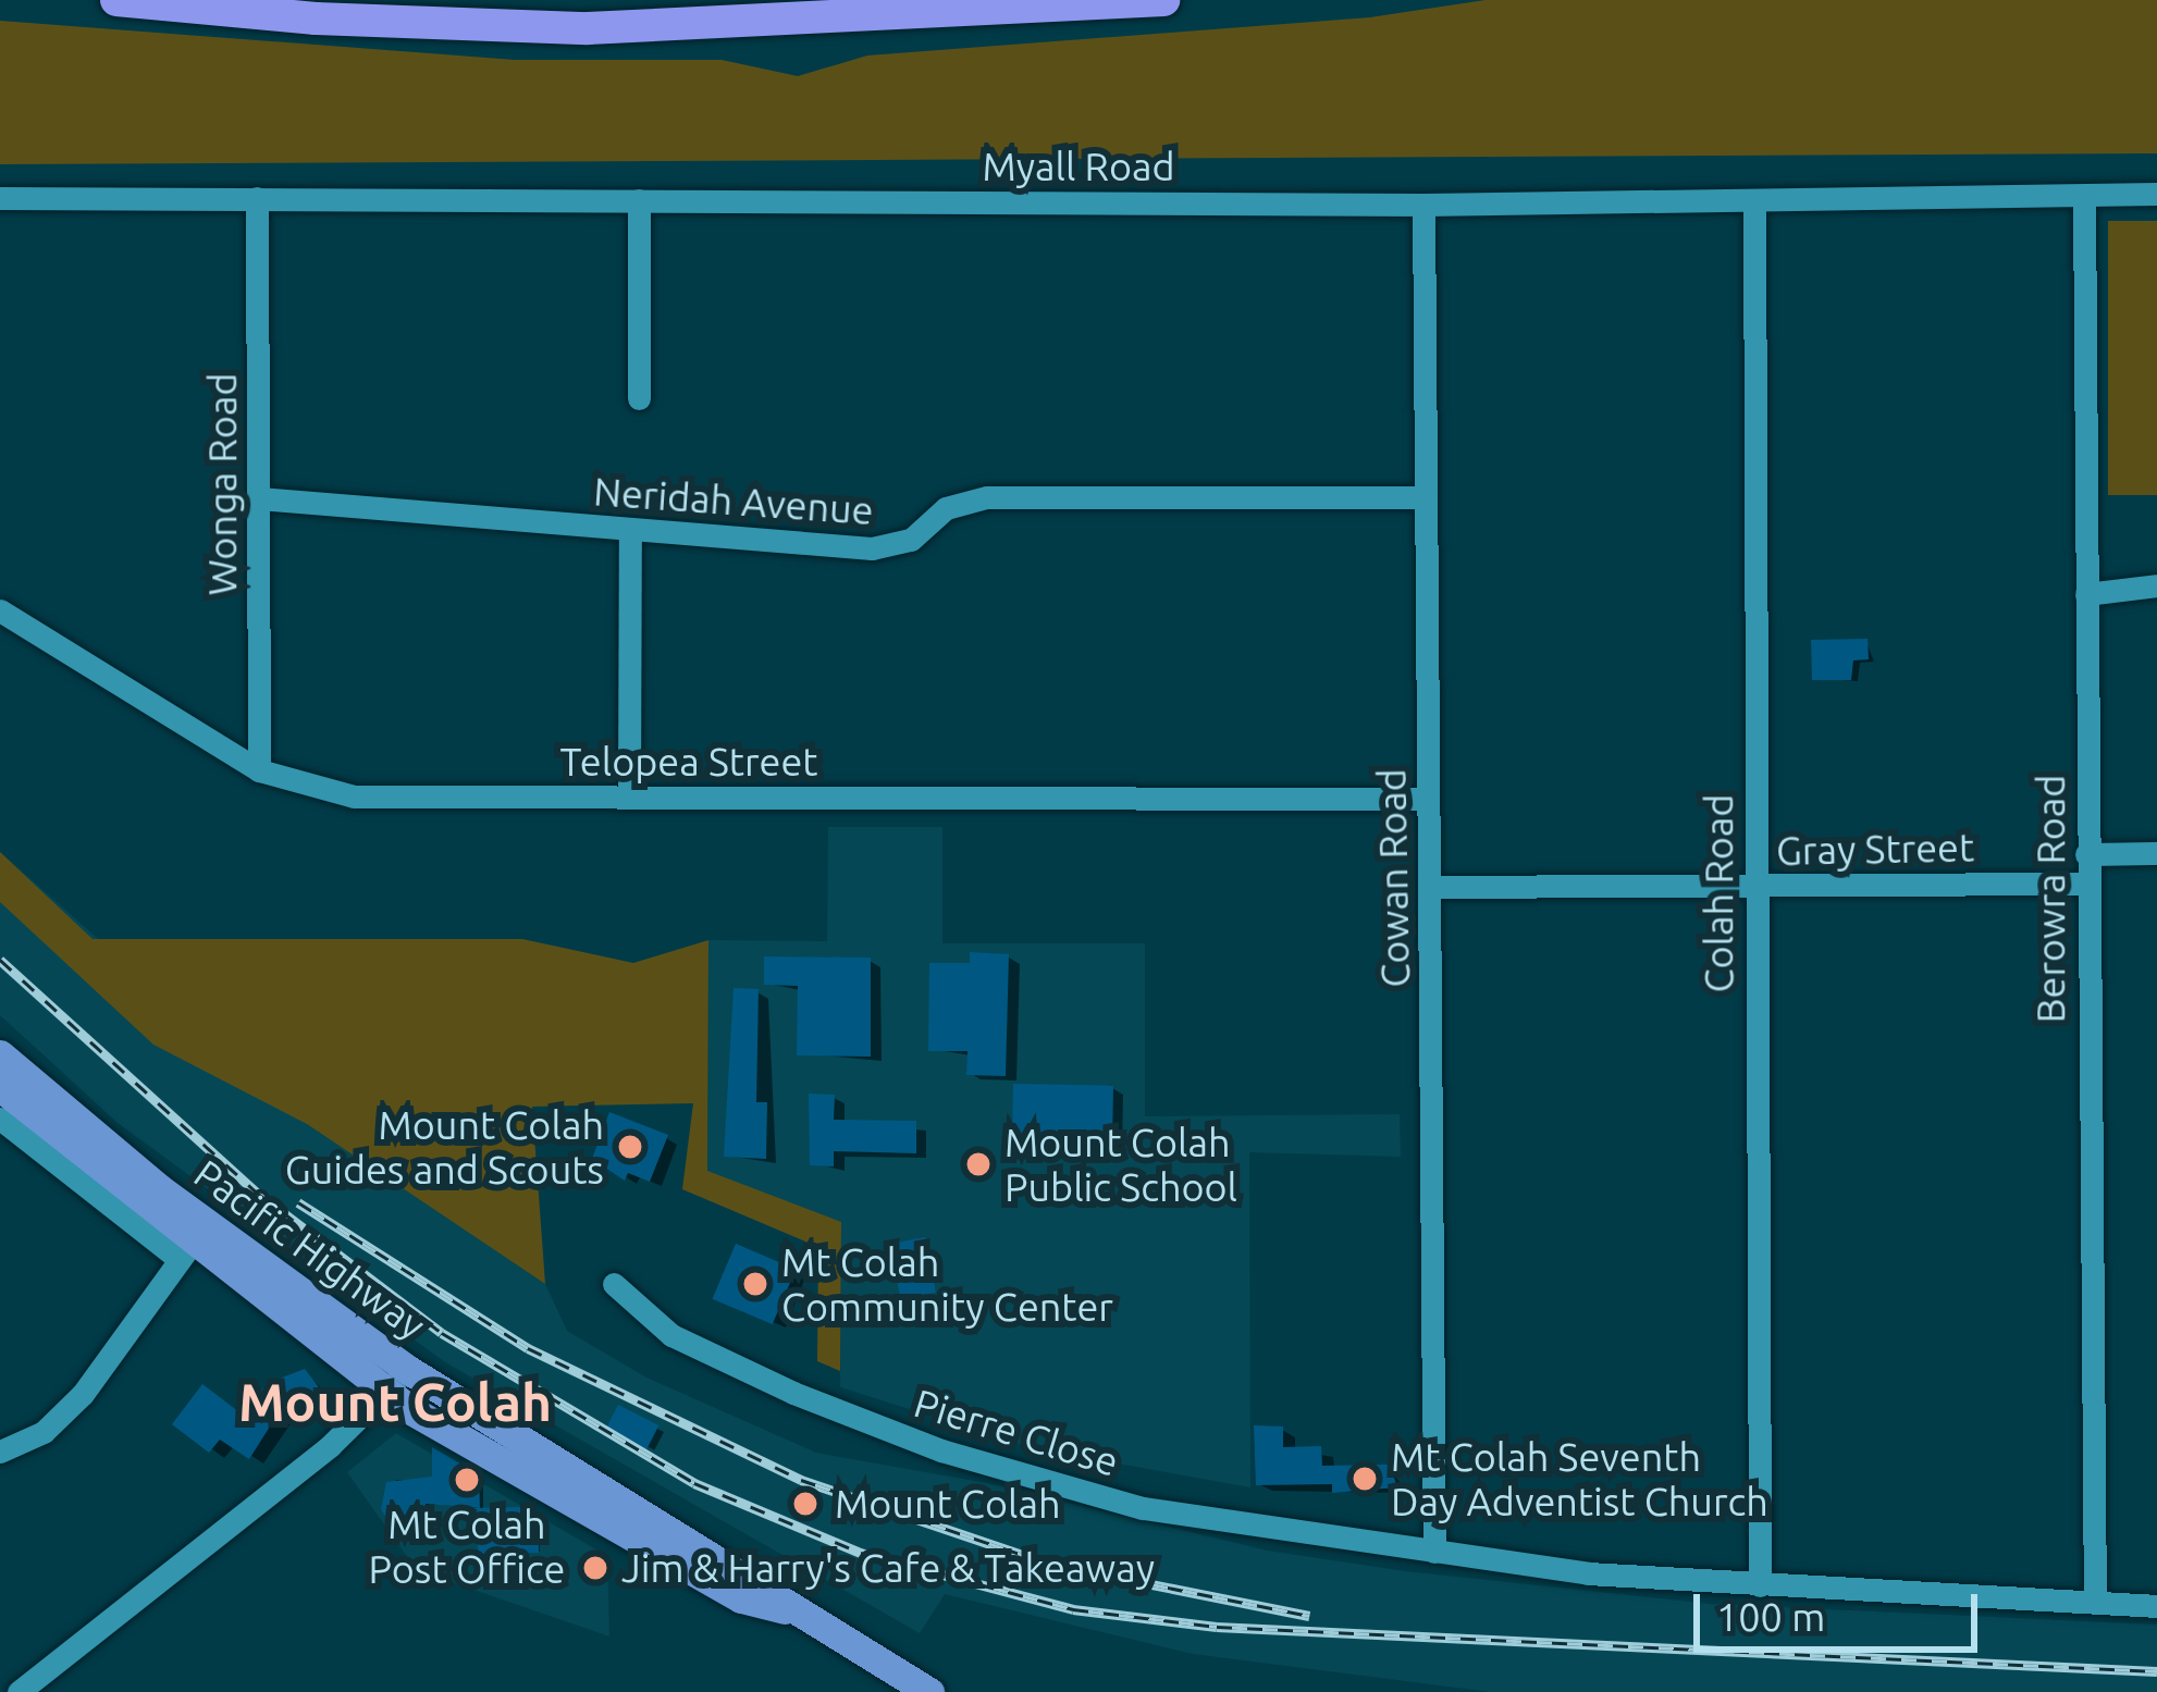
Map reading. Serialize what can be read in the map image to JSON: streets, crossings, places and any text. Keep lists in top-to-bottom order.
{
  "streets": {
    "main road": ["Pacific Highway"],
    "street": [
      "Myall Road",
      "Wonga Road",
      "Neridah Avenue",
      "Telopea Street",
      "Gray Street",
      "Cowan Road",
      "Colah Road",
      "Berowra Road",
      "Pierre Close"
    ]
  },
  "crossings": [
    ["Myall Road", "Wonga Road"],
    ["Myall Road", "Cowan Road"],
    ["Myall Road", "Colah Road"],
    ["Myall Road", "Berowra Road"],
    ["Wonga Road", "Neridah Avenue"],
    ["Wonga Road", "Telopea Street"],
    ["Neridah Avenue", "Cowan Road"],
    ["Telopea Street", "Cowan Road"],
    ["Gray Street", "Cowan Road"],
    ["Gray Street", "Colah Road"],
    ["Gray Street", "Berowra Road"],
    ["Cowan Road", "Pierre Close"],
    ["Colah Road", "Pierre Close"],
    ["Berowra Road", "Pierre Close"]
  ],
  "districts": ["Mount Colah"],
  "places": [
    "Mount Colah Guides and Scouts",
    "Mount Colah Public School",
    "Mt Colah Community Center",
    "Mt Colah Seventh Day Adventist Church",
    "Mt Colah Post Office",
    "Mount Colah",
    "Jim & Harry's Cafe & Takeaway"
  ],
  "scale_bar": "100 m"
}
